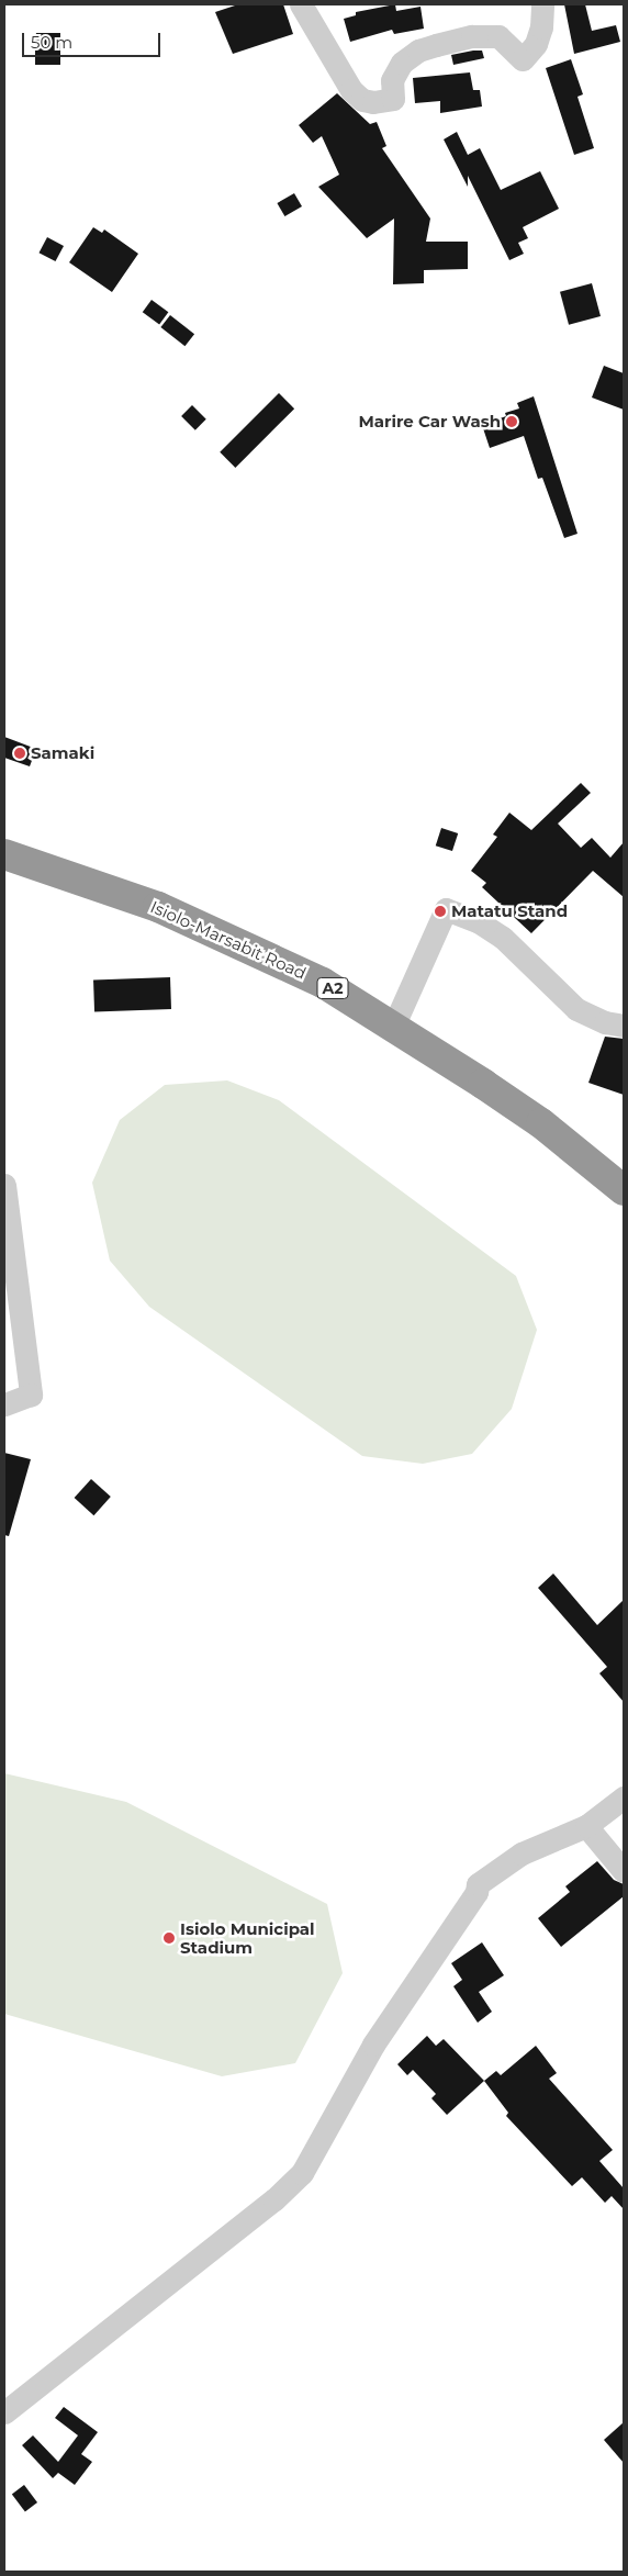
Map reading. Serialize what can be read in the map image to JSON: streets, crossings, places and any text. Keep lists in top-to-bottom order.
{
  "streets": {
    "highway": ["Isiolo-Marsabit Road", "A2"]
  },
  "places": [
    "Marire Car Wash",
    "Samaki",
    "Matatu Stand",
    "Isiolo Municipal Stadium"
  ],
  "scale_bar": "50 m"
}
